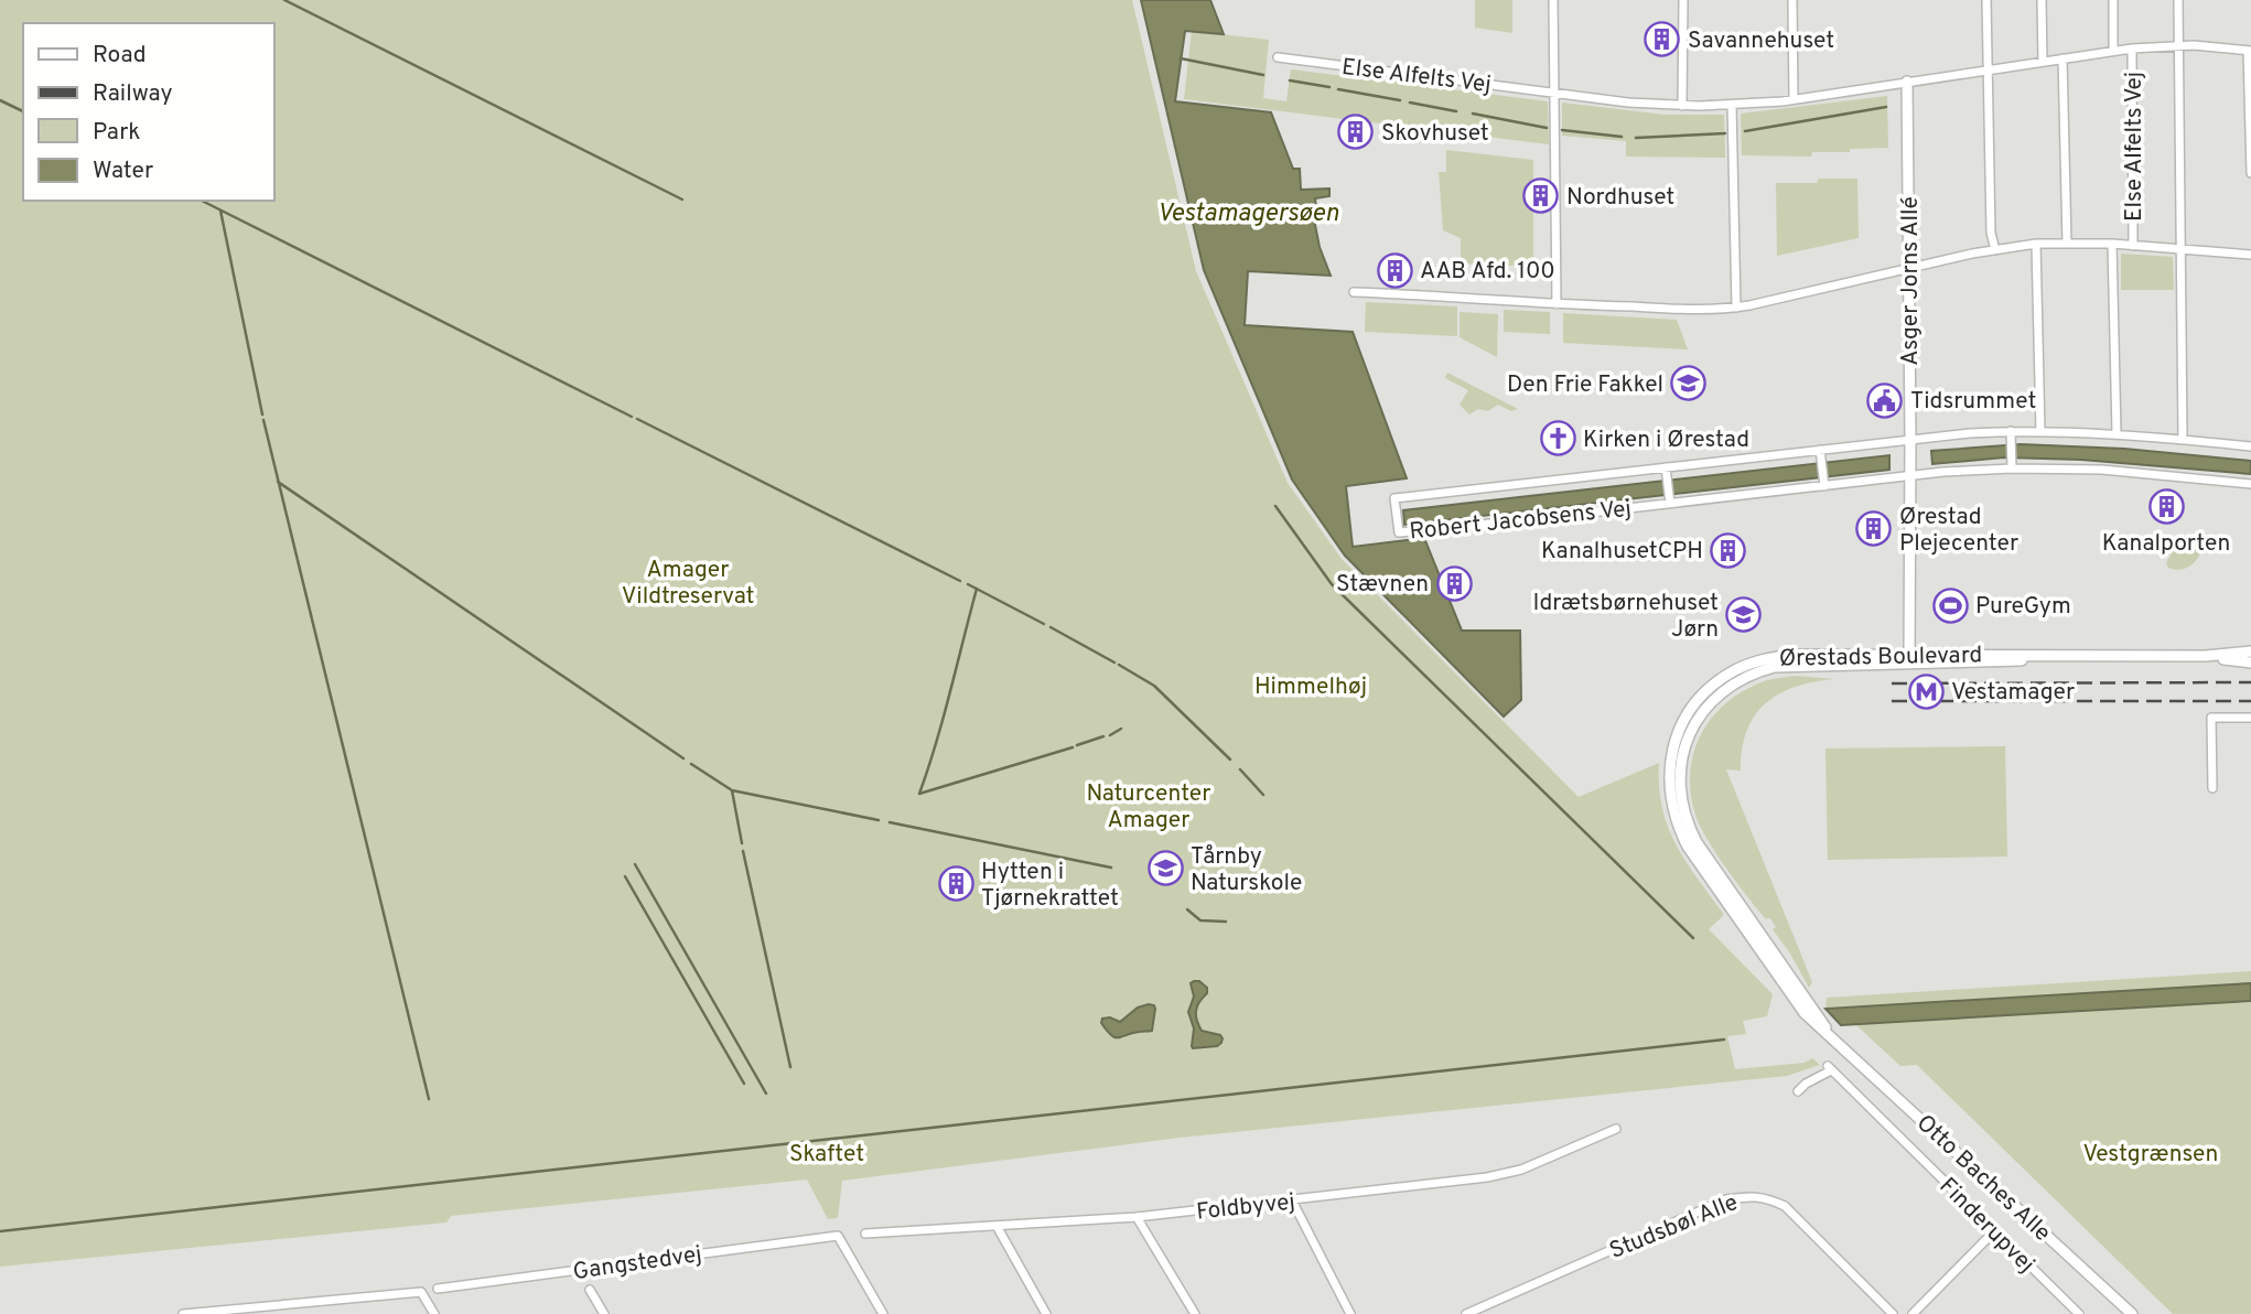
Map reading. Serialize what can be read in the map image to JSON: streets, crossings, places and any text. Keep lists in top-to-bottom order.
{
  "streets": {
    "street": [
      "Else Alfelts Vej",
      "Asger Jorns Allé",
      "Robert Jacobsens Vej",
      "Ørestads Boulevard",
      "Otto Baches Alle",
      "Foldbyvej",
      "Finderupvej",
      "Studsbøl Alle",
      "Gangstedvej"
    ]
  },
  "crossings": [
    ["Else Alfelts Vej", "Asger Jorns Allé"],
    ["Asger Jorns Allé", "Robert Jacobsens Vej"],
    ["Asger Jorns Allé", "Ørestads Boulevard"],
    ["Ørestads Boulevard", "Otto Baches Alle"]
  ],
  "water": ["Vestamagersøen"],
  "parks": [
    "Amager Vildtreservat",
    "Himmelhøj",
    "Naturcenter Amager",
    "Skaftet",
    "Vestgrænsen"
  ],
  "places": {
    "building": [
      "Savannehuset",
      "Skovhuset",
      "Nordhuset",
      "AAB Afd. 100",
      "Kanalporten",
      "Ørestad Plejecenter",
      "KanalhusetCPH",
      "Stævnen",
      "Hytten i Tjørnekrattet"
    ],
    "school or university": ["Den Frie Fakkel", "Idrætsbørnehuset Jørn", "Tårnby Naturskole"],
    "public building": ["Tidsrummet"],
    "church": ["Kirken i Ørestad"],
    "sports": ["PureGym"],
    "metro station": ["Vestamager"]
  },
  "legend": [
    "Road",
    "Railway",
    "Park",
    "Water"
  ]
}
